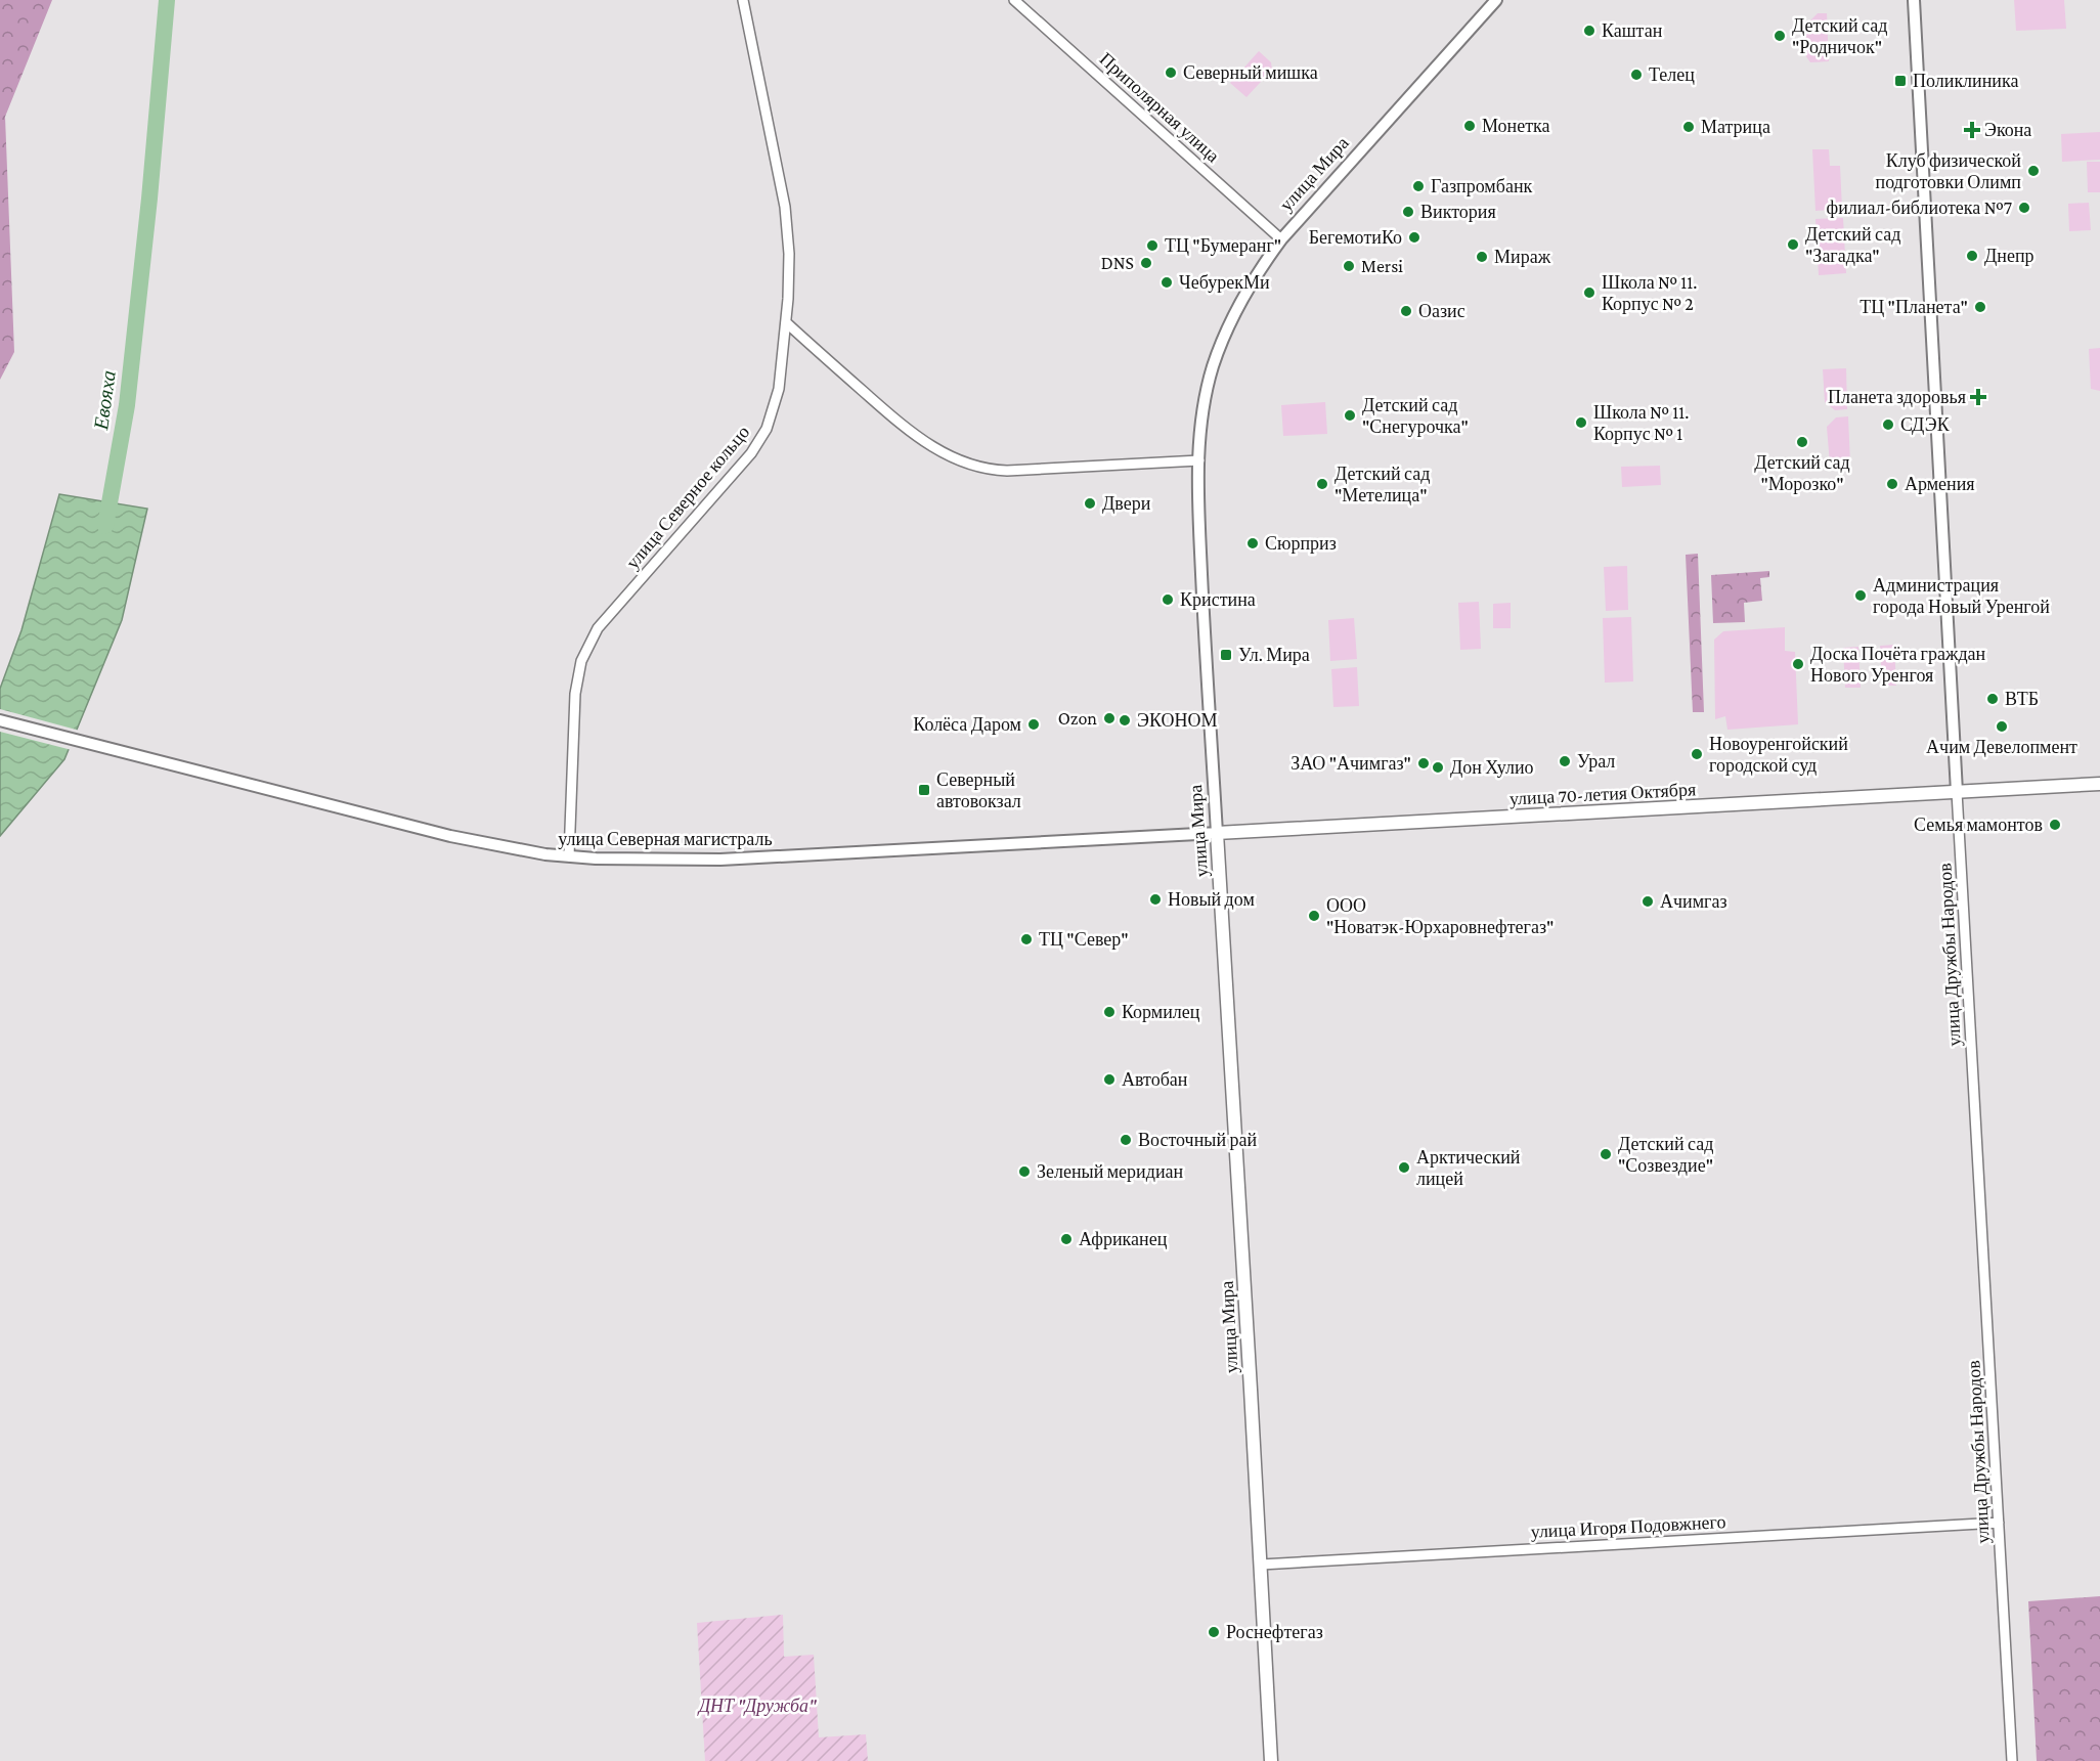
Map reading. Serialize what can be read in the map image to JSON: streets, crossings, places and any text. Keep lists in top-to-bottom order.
{
  "streets": {
    "main road": ["улица Мира", "улица 70-летия Октября"],
    "street": [
      "Приполярная улица",
      "улица Северное кольцо",
      "улица Северная магистраль",
      "улица Дружбы Народов",
      "улица Игоря Подовжнего"
    ]
  },
  "crossings": [
    ["Приполярная улица", "улица Мира"],
    ["улица Мира", "улица 70-летия Октября"],
    ["улица Мира", "улица Северная магистраль"],
    ["улица Мира", "улица Игоря Подовжнего"],
    ["улица Северное кольцо", "улица Северная магистраль"],
    ["улица 70-летия Октября", "улица Северная магистраль"],
    ["улица 70-летия Октября", "улица Дружбы Народов"],
    ["улица Дружбы Народов", "улица Игоря Подовжнего"]
  ],
  "water": ["Евояха"],
  "parks": ["ДНТ \"Дружба\""],
  "places": {
    "other": [
      "Каштан",
      "Детский сад \"Родничок\"",
      "Северный мишка",
      "Телец",
      "Монетка",
      "Матрица",
      "Клуб физической подготовки Олимп",
      "Газпромбанк",
      "филиал-библиотека №7",
      "Виктория",
      "БегемотиКо",
      "Детский сад \"Загадка\"",
      "ТЦ \"Бумеранг\"",
      "Днепр",
      "Мираж",
      "DNS",
      "Mersi",
      "ЧебурекМи",
      "Школа № 11. Корпус № 2",
      "ТЦ \"Планета\"",
      "Оазис",
      "Детский сад \"Снегурочка\"",
      "Школа № 11. Корпус № 1",
      "СДЭК",
      "Детский сад \"Морозко\"",
      "Детский сад \"Метелица\"",
      "Армения",
      "Двери",
      "Сюрприз",
      "Администрация города Новый Уренгой",
      "Кристина",
      "Доска Почёта граждан Нового Уренгоя",
      "ВТБ",
      "Ozon",
      "ЭКОНОМ",
      "Колёса Даром",
      "Ачим Девелопмент",
      "Новоуренгойский городской суд",
      "Урал",
      "ЗАО \"Ачимгаз\"",
      "Дон Хулио",
      "Семья мамонтов",
      "Новый дом",
      "Ачимгаз",
      "ООО \"Новатэк-Юрхаровнефтегаз\"",
      "ТЦ \"Север\"",
      "Кормилец",
      "Автобан",
      "Восточный рай",
      "Детский сад \"Созвездие\"",
      "Арктический лицей",
      "Зеленый меридиан",
      "Африканец",
      "Роснефтегаз"
    ],
    "transit": ["Поликлиника", "Ул. Мира", "Северный автовокзал"],
    "health": ["Экона", "Планета здоровья"]
  }
}
